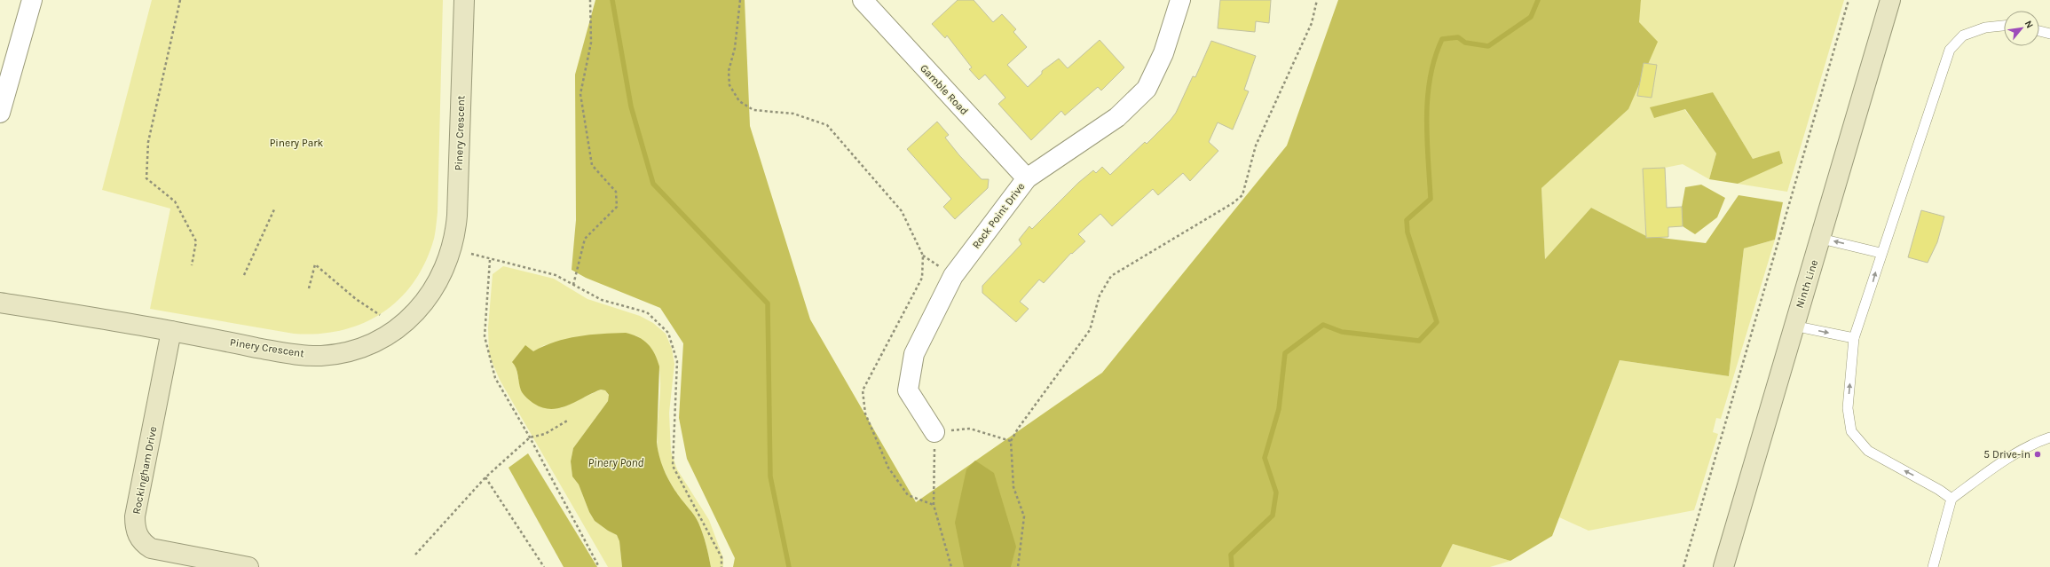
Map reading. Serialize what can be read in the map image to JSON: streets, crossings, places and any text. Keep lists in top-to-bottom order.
{
  "streets": {
    "street": [
      "Gamble Road",
      "Pinery Crescent",
      "Rock Point Drive",
      "Ninth Line",
      "Rockingham Drive"
    ]
  },
  "crossings": [
    ["Gamble Road", "Rock Point Drive"],
    ["Pinery Crescent", "Rockingham Drive"]
  ],
  "water": ["Pinery Pond"],
  "parks": ["Pinery Park"],
  "places": ["5 Drive-in"],
  "north": "top right"
}
